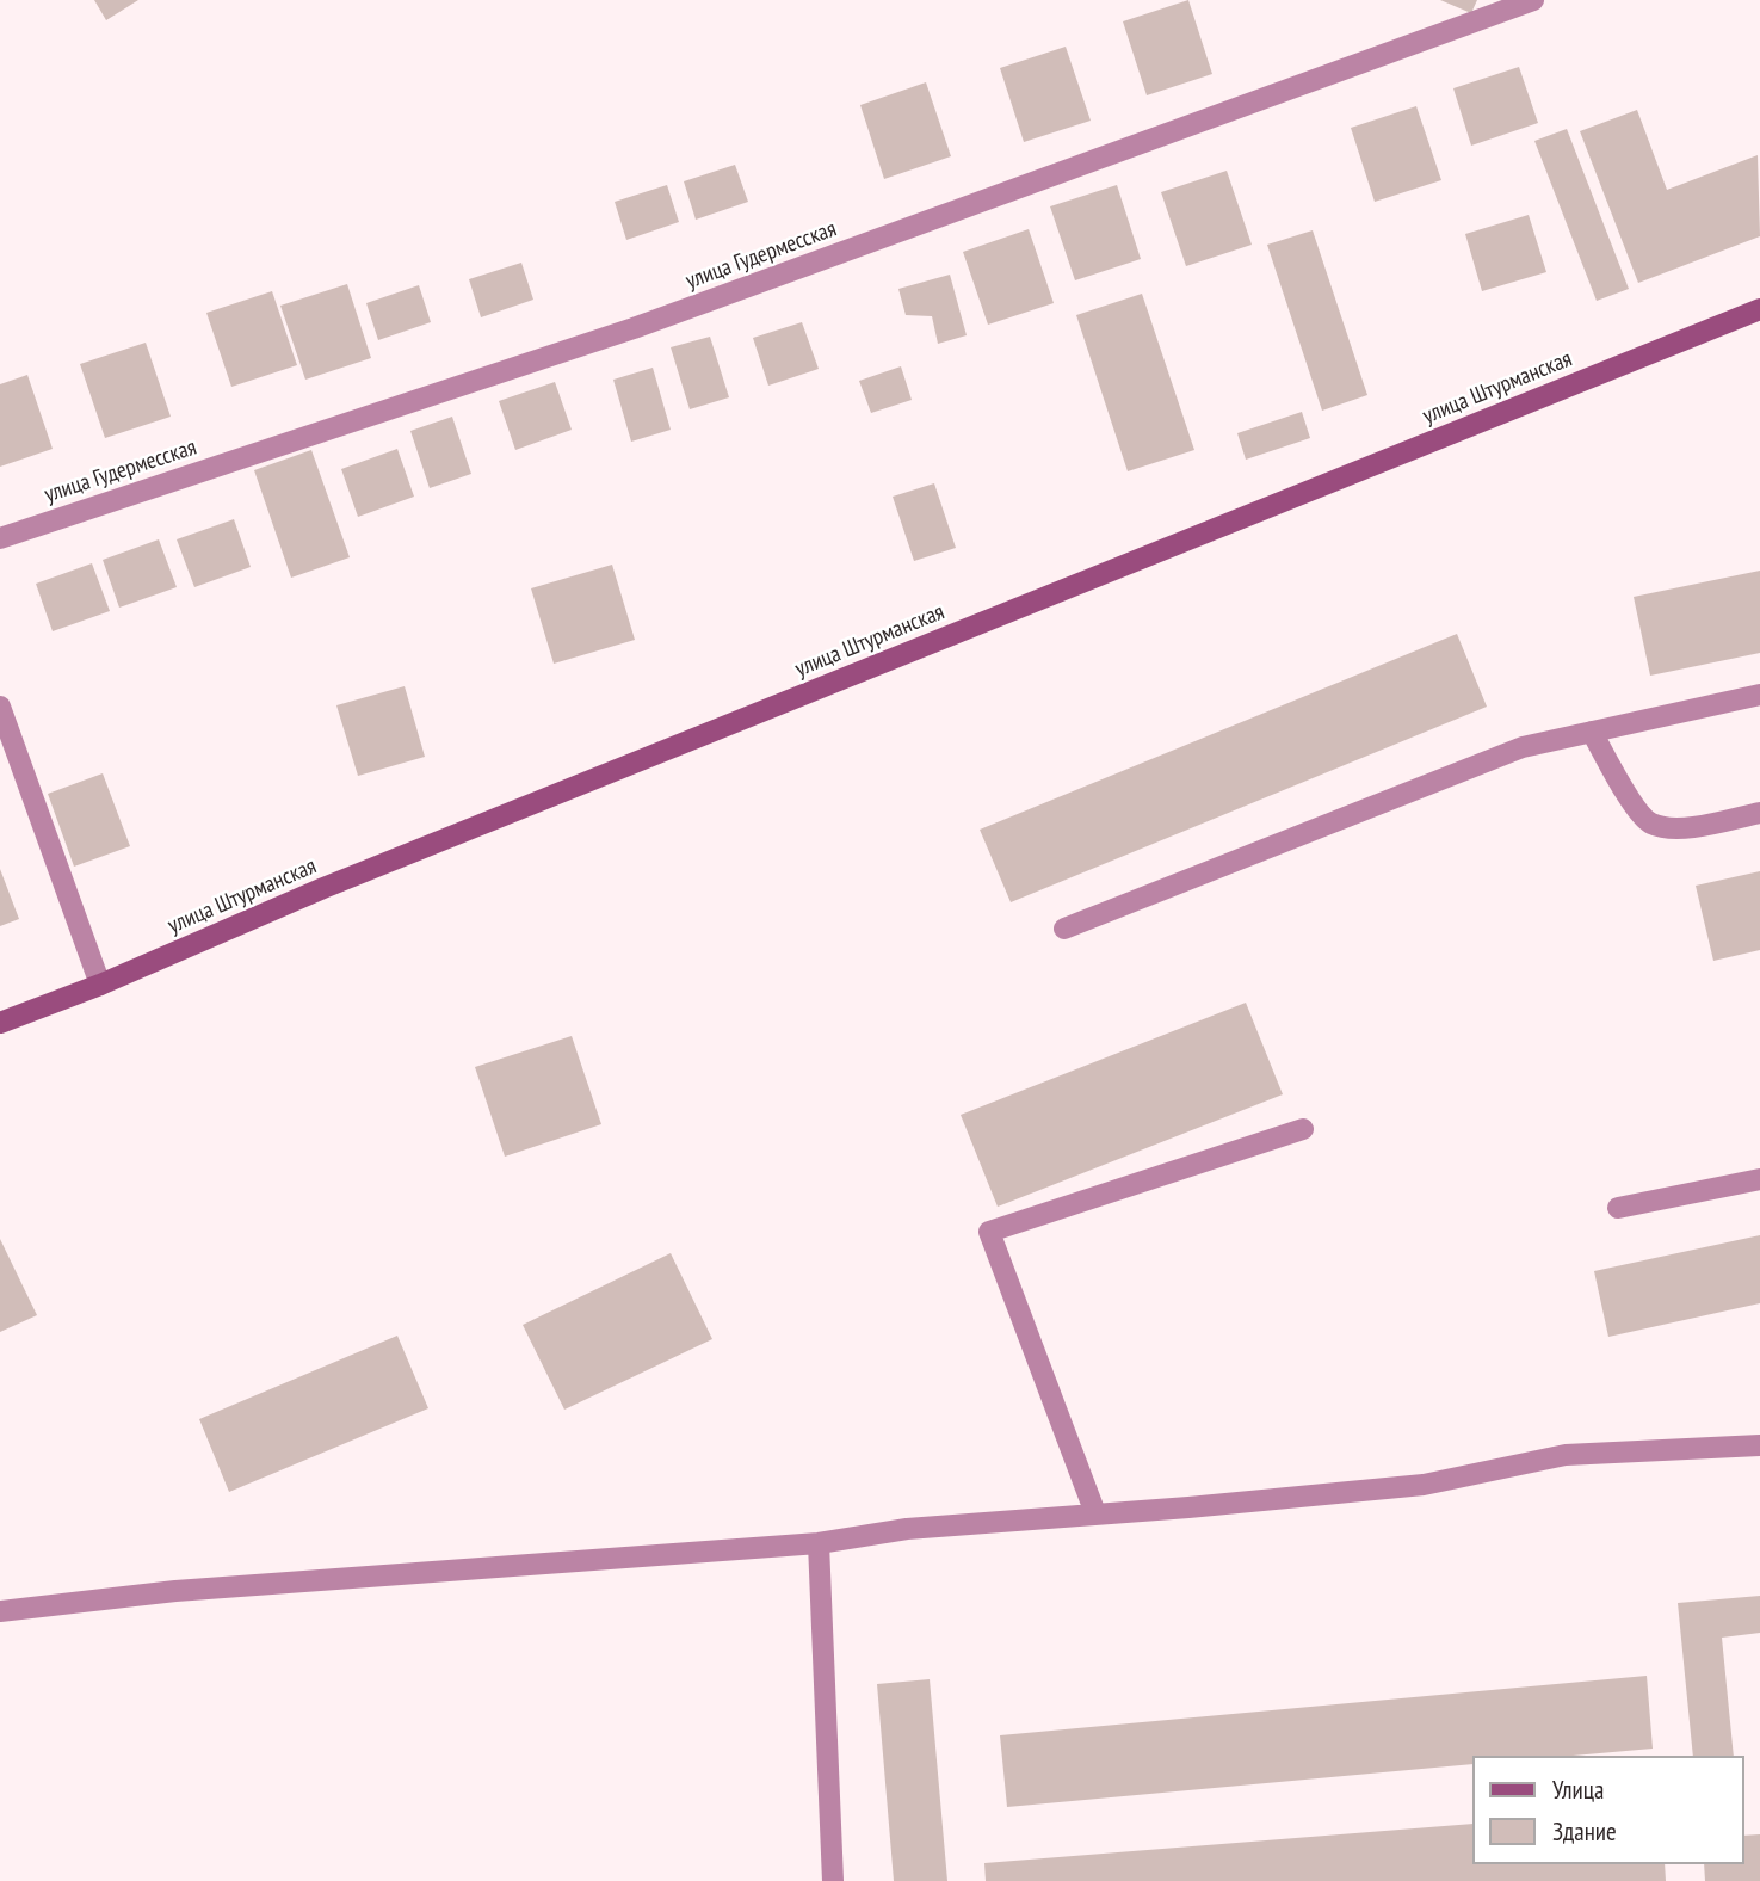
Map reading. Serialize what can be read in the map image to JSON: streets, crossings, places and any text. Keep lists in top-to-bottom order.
{
  "streets": {
    "main road": ["улица Штурманская"],
    "street": ["улица Гудермесская"]
  },
  "legend": ["Улица", "Здание"]
}
